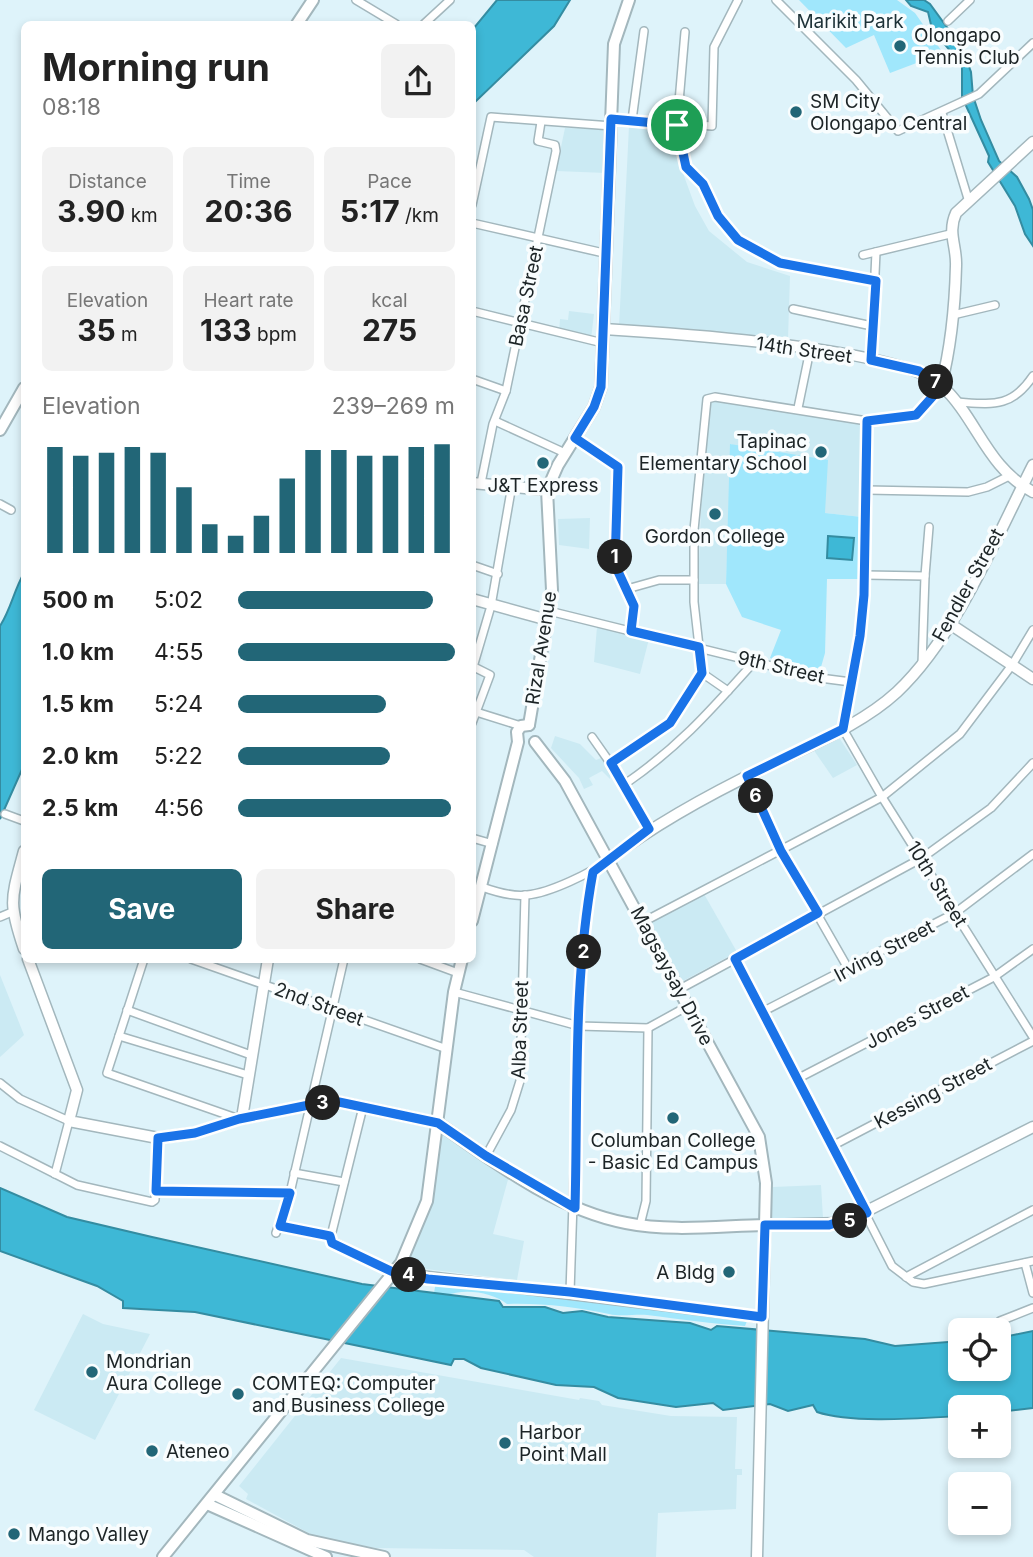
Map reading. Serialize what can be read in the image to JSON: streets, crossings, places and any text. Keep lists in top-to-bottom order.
{
  "streets": {
    "main road": [
      "14th Street",
      "Fendler Street",
      "Rizal Avenue",
      "9th Street",
      "Magsaysay Drive"
    ],
    "street": [
      "Basa Street",
      "10th Street",
      "Irving Street",
      "2nd Street",
      "Jones Street",
      "Alba Street",
      "Kessing Street"
    ]
  },
  "crossings": [
    ["14th Street", "Fendler Street"],
    ["14th Street", "Rizal Avenue"],
    ["Fendler Street", "10th Street"],
    ["Fendler Street", "Magsaysay Drive"],
    ["Fendler Street", "Alba Street"],
    ["Rizal Avenue", "9th Street"],
    ["Rizal Avenue", "Magsaysay Drive"],
    ["10th Street", "Irving Street"],
    ["10th Street", "Jones Street"],
    ["10th Street", "Kessing Street"]
  ],
  "parks": ["Marikit Park"],
  "places": [
    "Olongapo Tennis Club",
    "SM City Olongapo Central",
    "Tapinac Elementary School",
    "J&T Express",
    "Gordon College",
    "Columban College - Basic Ed Campus",
    "A Bldg",
    "Mondrian Aura College",
    "COMTEQ: Computer and Business College",
    "Harbor Point Mall",
    "Ateneo",
    "Mango Valley"
  ],
  "page": {
    "heading": ["Morning run", "08:18"],
    "stats": [
      ["Distance", "3.90 km"],
      ["Time", "20:36"],
      ["Pace", "5:17 /km"],
      ["Elevation", "35 m"],
      ["Heart rate", "133 bpm"],
      ["kcal", "275"]
    ],
    "pins": [
      "7",
      "1",
      "6",
      "2",
      "3",
      "5",
      "4"
    ],
    "chart": ["Elevation", "239–269 m"],
    "list": [
      {
        "name": "500 m",
        "note": "5:02"
      },
      {
        "name": "1.0 km",
        "note": "4:55"
      },
      {
        "name": "1.5 km",
        "note": "5:24"
      },
      {
        "name": "2.0 km",
        "note": "5:22"
      },
      {
        "name": "2.5 km",
        "note": "4:56"
      }
    ],
    "buttons": ["Save", "Share"],
    "map_buttons": ["+", "−"]
  }
}
